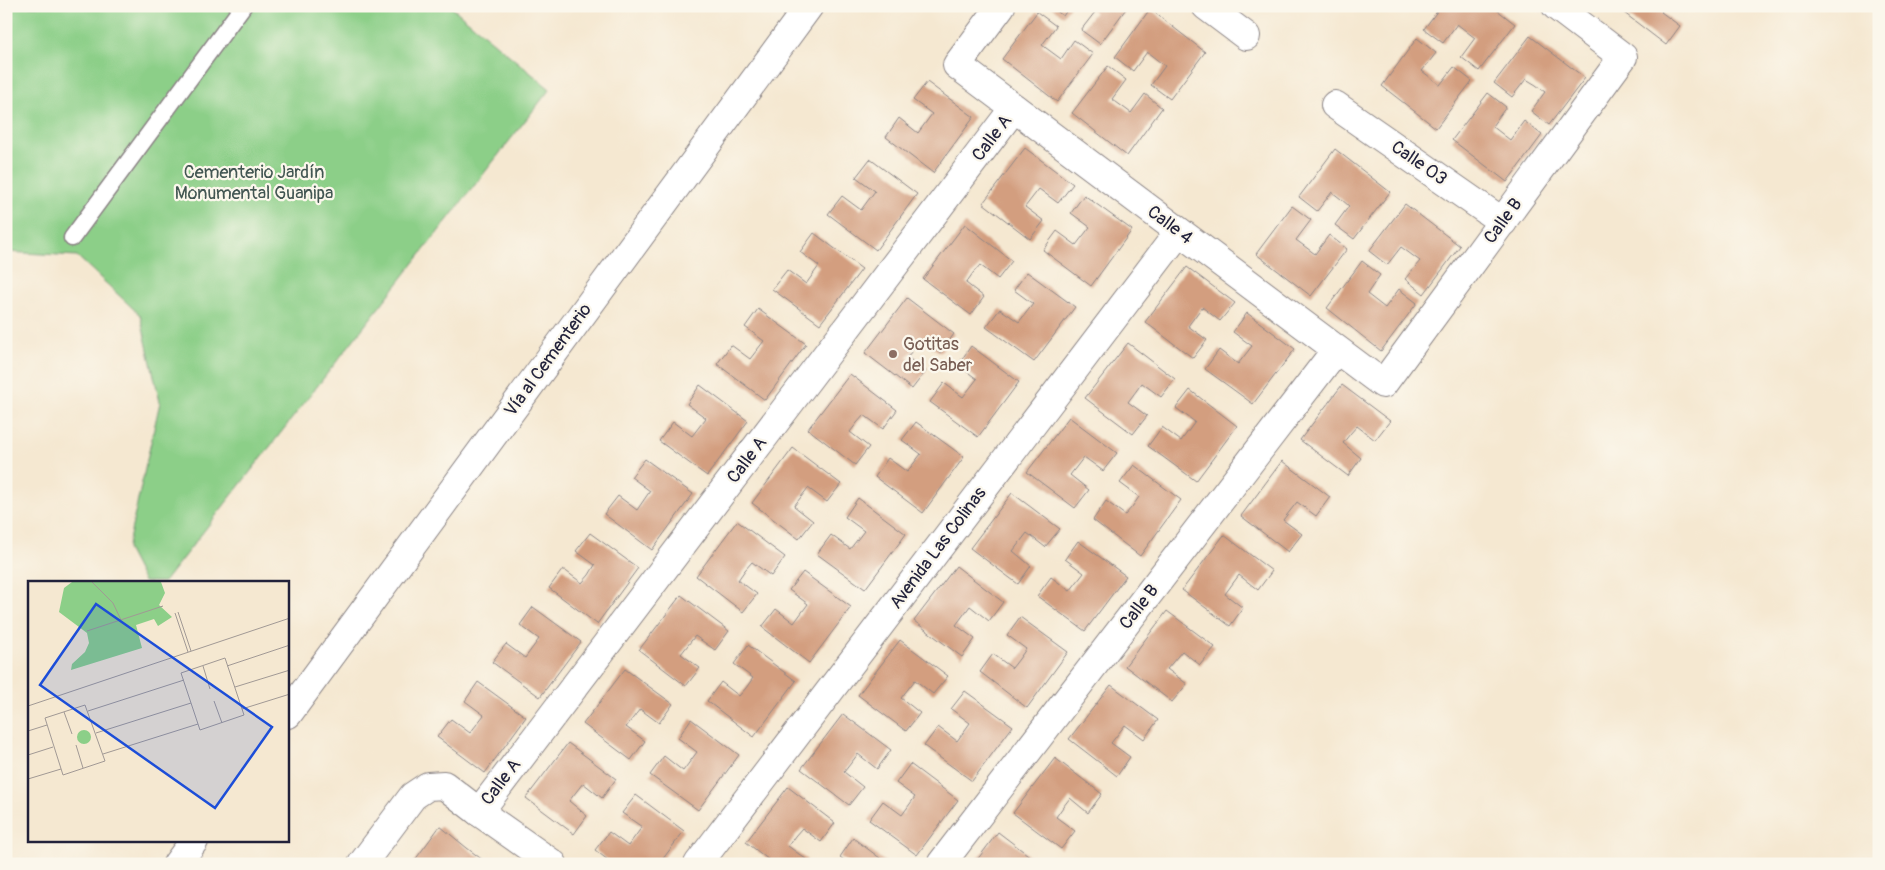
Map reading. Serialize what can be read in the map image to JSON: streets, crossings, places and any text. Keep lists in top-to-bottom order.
{
  "streets": {
    "street": [
      "Calle A",
      "Calle 03",
      "Calle B",
      "Calle 4",
      "Vía al Cementerio",
      "Avenida Las Colinas"
    ]
  },
  "crossings": [
    ["Calle A", "Calle 4"],
    ["Calle 03", "Calle B"],
    ["Calle B", "Calle 4"],
    ["Calle 4", "Avenida Las Colinas"]
  ],
  "parks": ["Cementerio Jardín Monumental Guanipa"],
  "places": ["Gotitas del Saber"]
}
